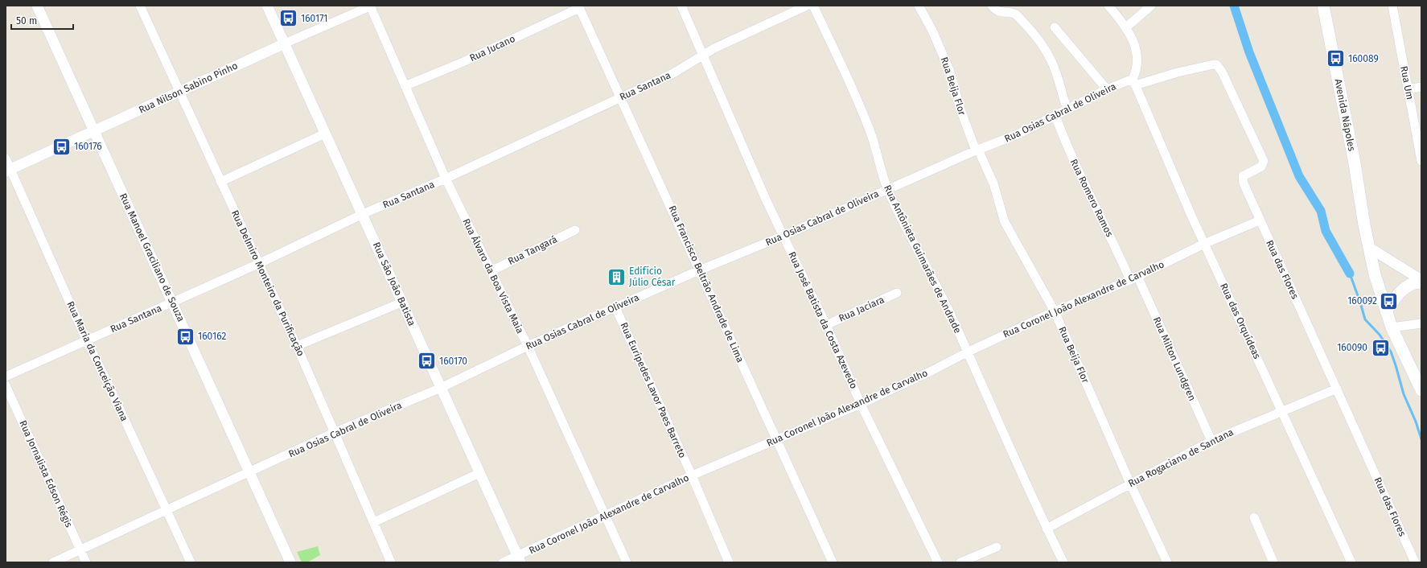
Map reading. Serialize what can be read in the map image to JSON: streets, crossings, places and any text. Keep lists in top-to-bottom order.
{
  "streets": {
    "main road": ["Avenida Nápoles"],
    "street": [
      "Rua Jucano",
      "Rua Um",
      "Rua Santana",
      "Rua Beija Flor",
      "Rua Nilson Sabino Pinho",
      "Rua Osias Cabral de Oliveira",
      "Rua Romero Ramos",
      "Rua Tangará",
      "Rua Manoel Graciliano de Souza",
      "Rua Antônieta Guimarães de Andrade",
      "Rua das Flores",
      "Rua Álvaro da Boa Vista Maia",
      "Rua Delmiro Monteiro da Purificação",
      "Rua São João Batista",
      "Rua Francisco Beltrão Andrade de Lima",
      "Rua Coronel João Alexandre de Carvalho",
      "Rua Jaciara",
      "Rua José Batista da Costa Azevedo",
      "Rua das Orquídeas",
      "Rua Milton Lundgren",
      "Rua Maria da Conceição Viana",
      "Rua Eurípedes Lavor Paes Barreto",
      "Rua Rogaciano de Santana",
      "Rua Jornalista Edson Régis"
    ]
  },
  "crossings": [
    ["Rua Jucano", "Rua Álvaro da Boa Vista Maia"],
    ["Rua Jucano", "Rua Francisco Beltrão Andrade de Lima"],
    ["Rua Santana", "Rua Manoel Graciliano de Souza"],
    ["Rua Santana", "Rua Álvaro da Boa Vista Maia"],
    ["Rua Santana", "Rua Delmiro Monteiro da Purificação"],
    ["Rua Santana", "Rua São João Batista"],
    ["Rua Santana", "Rua Francisco Beltrão Andrade de Lima"],
    ["Rua Santana", "Rua José Batista da Costa Azevedo"],
    ["Rua Santana", "Rua Maria da Conceição Viana"],
    ["Rua Beija Flor", "Rua Osias Cabral de Oliveira"],
    ["Rua Beija Flor", "Rua Coronel João Alexandre de Carvalho"],
    ["Rua Beija Flor", "Rua Rogaciano de Santana"],
    ["Rua Nilson Sabino Pinho", "Rua Manoel Graciliano de Souza"],
    ["Rua Nilson Sabino Pinho", "Rua Álvaro da Boa Vista Maia"],
    ["Rua Nilson Sabino Pinho", "Rua Delmiro Monteiro da Purificação"],
    ["Rua Nilson Sabino Pinho", "Rua São João Batista"],
    ["Rua Nilson Sabino Pinho", "Rua Maria da Conceição Viana"],
    ["Rua Osias Cabral de Oliveira", "Rua Romero Ramos"],
    ["Rua Osias Cabral de Oliveira", "Rua Manoel Graciliano de Souza"],
    ["Rua Osias Cabral de Oliveira", "Rua Antônieta Guimarães de Andrade"],
    ["Rua Osias Cabral de Oliveira", "Rua das Flores"],
    ["Rua Osias Cabral de Oliveira", "Rua Álvaro da Boa Vista Maia"],
    ["Rua Osias Cabral de Oliveira", "Rua Delmiro Monteiro da Purificação"],
    ["Rua Osias Cabral de Oliveira", "Rua São João Batista"],
    ["Rua Osias Cabral de Oliveira", "Rua Francisco Beltrão Andrade de Lima"],
    ["Rua Osias Cabral de Oliveira", "Rua José Batista da Costa Azevedo"],
    ["Rua Osias Cabral de Oliveira", "Rua das Orquídeas"],
    ["Rua Osias Cabral de Oliveira", "Rua Maria da Conceição Viana"],
    ["Rua Osias Cabral de Oliveira", "Rua Eurípedes Lavor Paes Barreto"],
    ["Rua Osias Cabral de Oliveira", "Rua Jornalista Edson Régis"],
    ["Rua Romero Ramos", "Rua Coronel João Alexandre de Carvalho"],
    ["Rua Romero Ramos", "Rua Milton Lundgren"],
    ["Rua Tangará", "Rua Álvaro da Boa Vista Maia"],
    ["Rua Antônieta Guimarães de Andrade", "Rua Coronel João Alexandre de Carvalho"],
    ["Rua Antônieta Guimarães de Andrade", "Rua Rogaciano de Santana"],
    ["Rua das Flores", "Rua Coronel João Alexandre de Carvalho"],
    ["Rua das Flores", "Rua das Orquídeas"],
    ["Rua das Flores", "Rua Rogaciano de Santana"],
    ["Rua Álvaro da Boa Vista Maia", "Rua Coronel João Alexandre de Carvalho"],
    ["Rua São João Batista", "Rua Coronel João Alexandre de Carvalho"],
    ["Rua Francisco Beltrão Andrade de Lima", "Rua Coronel João Alexandre de Carvalho"],
    ["Rua Coronel João Alexandre de Carvalho", "Rua José Batista da Costa Azevedo"],
    ["Rua Coronel João Alexandre de Carvalho", "Rua das Orquídeas"],
    ["Rua Coronel João Alexandre de Carvalho", "Rua Milton Lundgren"],
    ["Rua Coronel João Alexandre de Carvalho", "Rua Eurípedes Lavor Paes Barreto"],
    ["Rua Jaciara", "Rua José Batista da Costa Azevedo"],
    ["Rua das Orquídeas", "Rua Rogaciano de Santana"],
    ["Rua Milton Lundgren", "Rua Rogaciano de Santana"]
  ],
  "places": {
    "bus stop": [
      "160171",
      "160089",
      "160176",
      "160092",
      "160162",
      "160090",
      "160170"
    ],
    "building": ["Edifício Júlio César"]
  },
  "scale_bar": "50 m"
}
